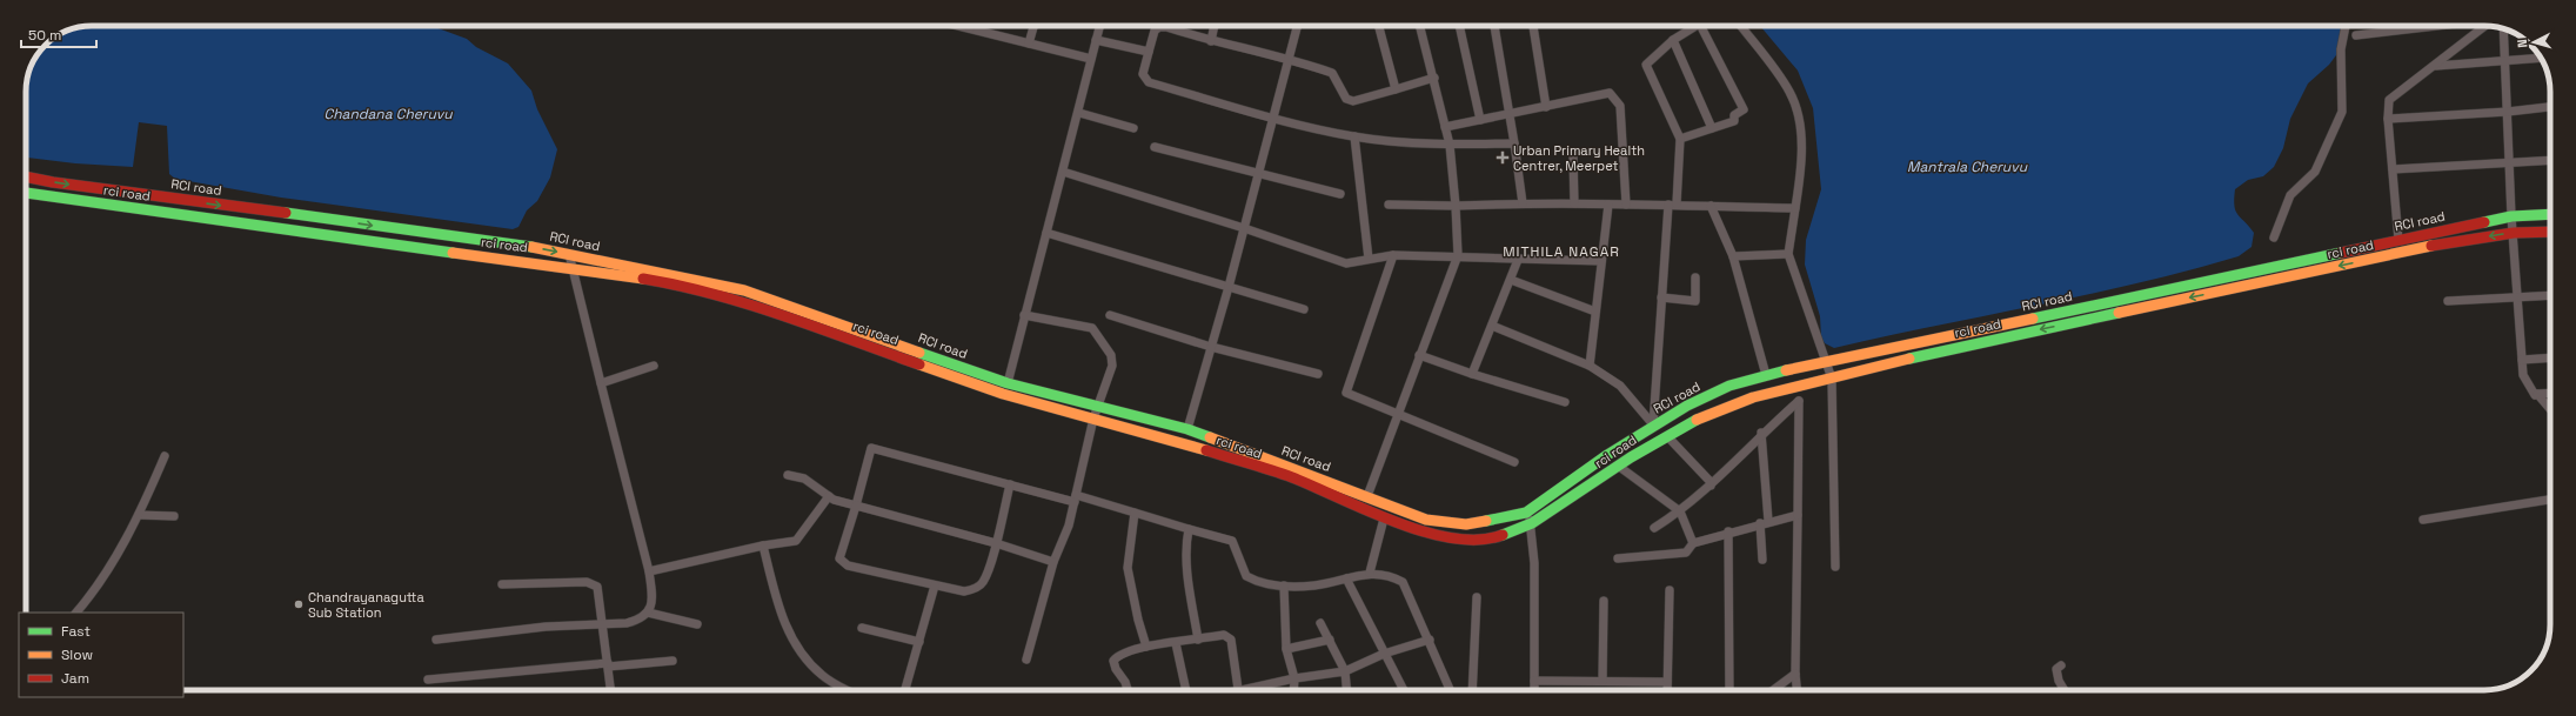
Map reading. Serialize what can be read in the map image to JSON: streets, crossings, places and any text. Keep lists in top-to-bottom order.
{
  "streets": {
    "main road": ["RCI road", "rci road"]
  },
  "districts": ["MITHILA NAGAR"],
  "water": ["Chandana Cheruvu", "Mantrala Cheruvu"],
  "places": {
    "health": ["Urban Primary Health Centrer, Meerpet"],
    "other": ["Chandrayanagutta Sub Station"]
  },
  "legend": ["Fast", "Slow", "Jam"],
  "scale_bar": "50 m",
  "north": "left"
}
